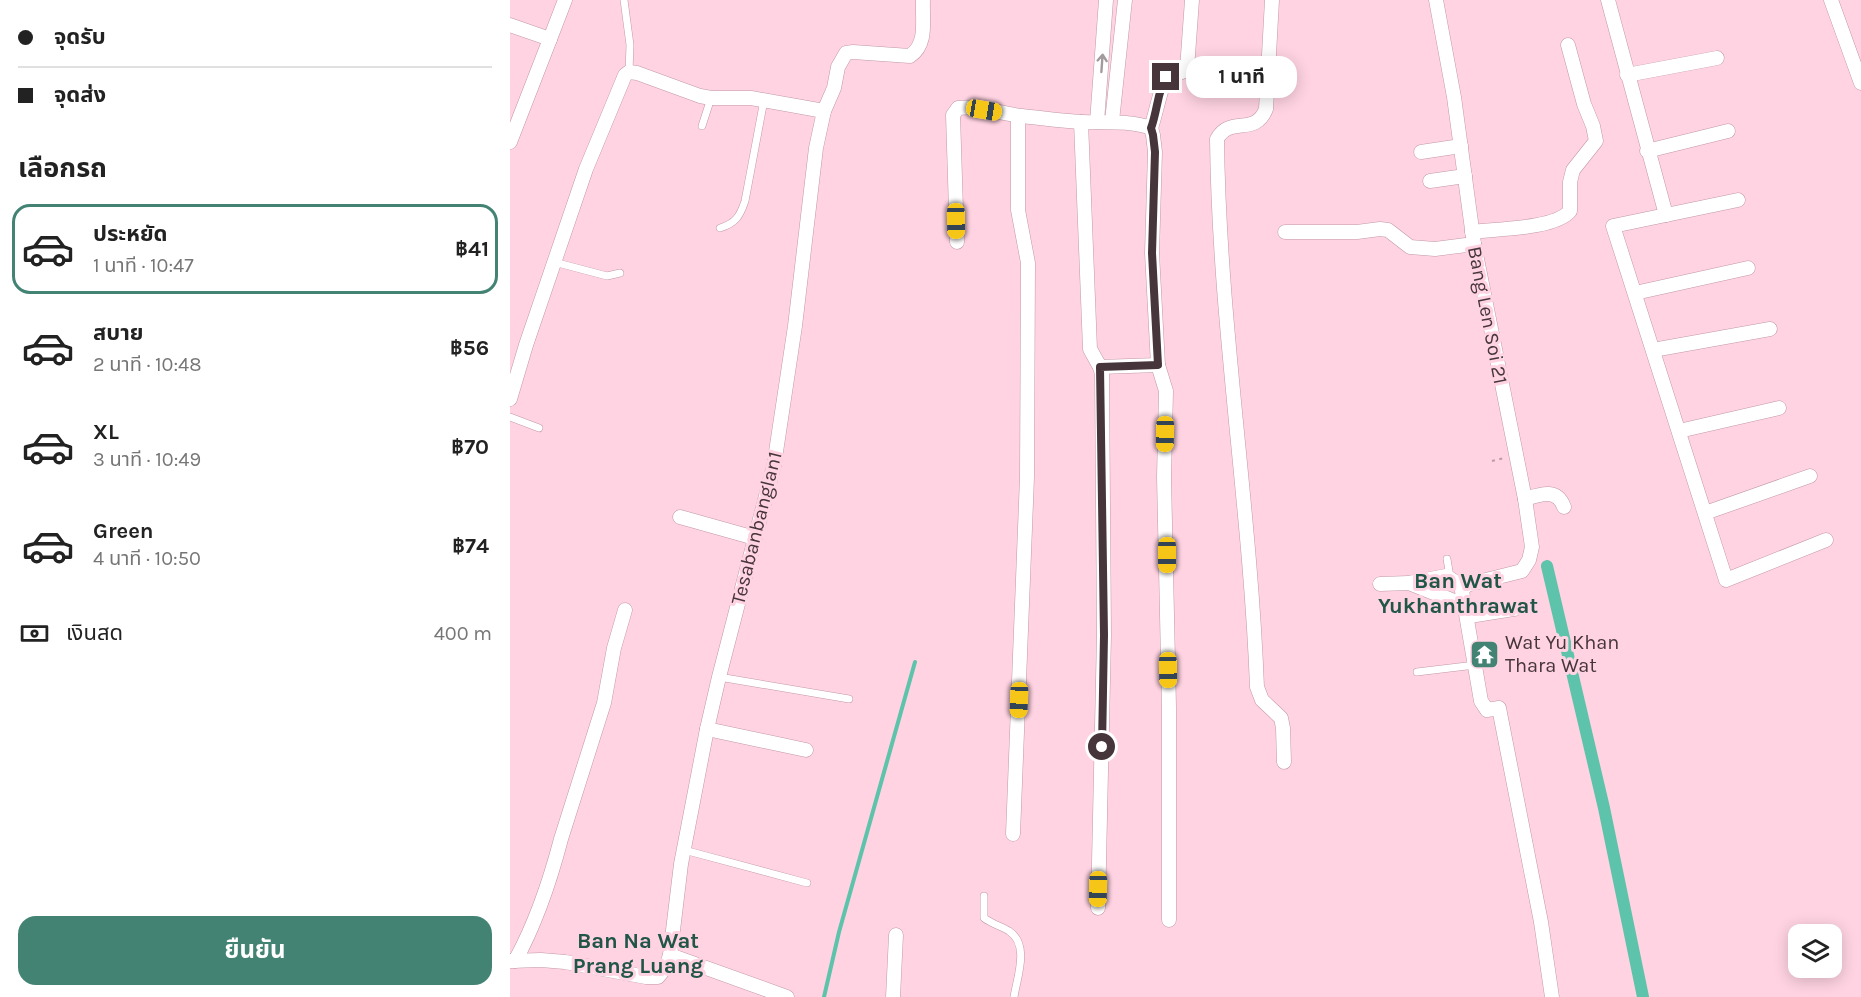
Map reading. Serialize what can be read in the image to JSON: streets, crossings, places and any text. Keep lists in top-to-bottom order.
{
  "streets": {
    "street": ["Bang Len Soi 21", "Tesabanbanglan1"]
  },
  "districts": ["Ban Wat Yukhanthrawat", "Ban Na Wat Prang Luang"],
  "places": {
    "temple": ["Wat Yu Khan Thara Wat"]
  },
  "page": {
    "banner": ["จุดรับ", "จุดส่ง"],
    "bubble": "1 นาที",
    "heading": "เลือกรถ",
    "list": [
      {
        "name": "ประหยัด",
        "note": "1 นาที · 10:47",
        "value": "฿41"
      },
      {
        "name": "สบาย",
        "note": "2 นาที · 10:48",
        "value": "฿56"
      },
      {
        "name": "XL",
        "note": "3 นาที · 10:49",
        "value": "฿70"
      },
      {
        "name": "Green",
        "note": "4 นาที · 10:50",
        "value": "฿74"
      }
    ],
    "pay": ["เงินสด", "400 m"],
    "buttons": "ยืนยัน"
  }
}
